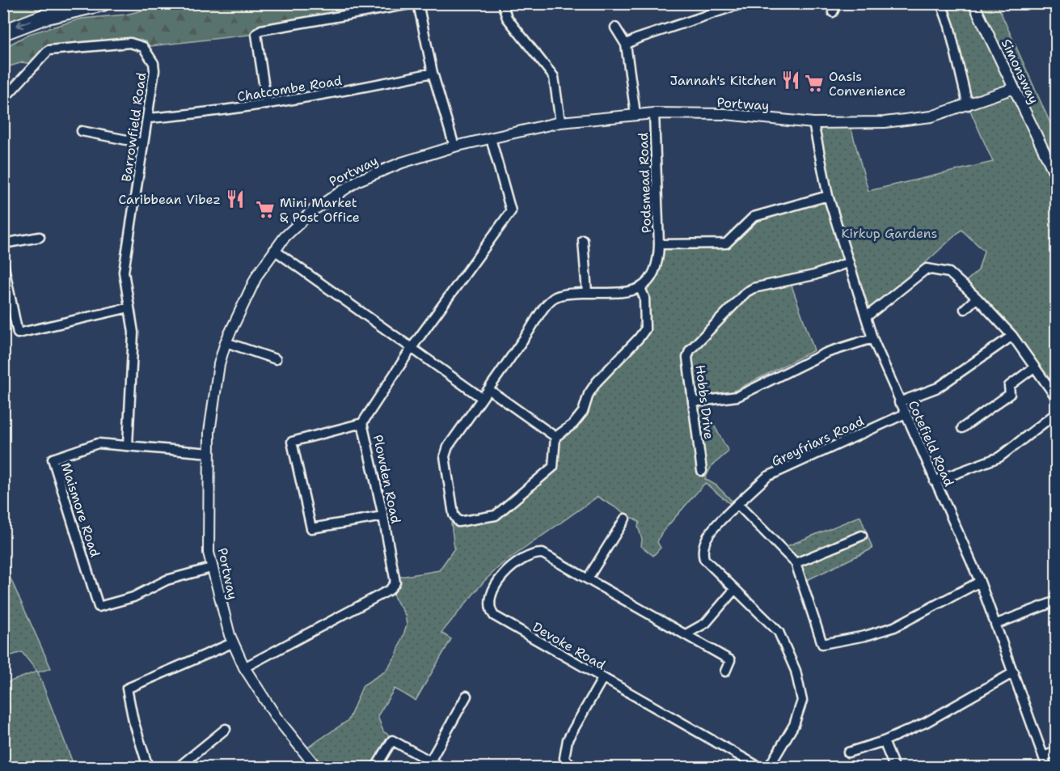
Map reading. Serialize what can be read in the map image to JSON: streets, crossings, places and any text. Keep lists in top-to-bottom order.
{
  "streets": {
    "street": [
      "Simonsway",
      "Chatcombe Road",
      "Portway",
      "Barrowfield Road",
      "Podsmead Road",
      "Hobbs Drive",
      "Greyfriars Road",
      "Cotefield Road",
      "Plowden Road",
      "Maismore Road",
      "Devoke Road"
    ]
  },
  "crossings": [
    ["Simonsway", "Portway"],
    ["Chatcombe Road", "Barrowfield Road"],
    ["Portway", "Podsmead Road"],
    ["Portway", "Cotefield Road"],
    ["Portway", "Plowden Road"],
    ["Portway", "Maismore Road"],
    ["Barrowfield Road", "Maismore Road"],
    ["Podsmead Road", "Cotefield Road"],
    ["Hobbs Drive", "Cotefield Road"],
    ["Greyfriars Road", "Cotefield Road"]
  ],
  "parks": ["Kirkup Gardens"],
  "places": {
    "restaurant": ["Jannah's Kitchen", "Caribbean Vibez"],
    "supermarket": ["Oasis Convenience", "Mini Market & Post Office"]
  }
}
